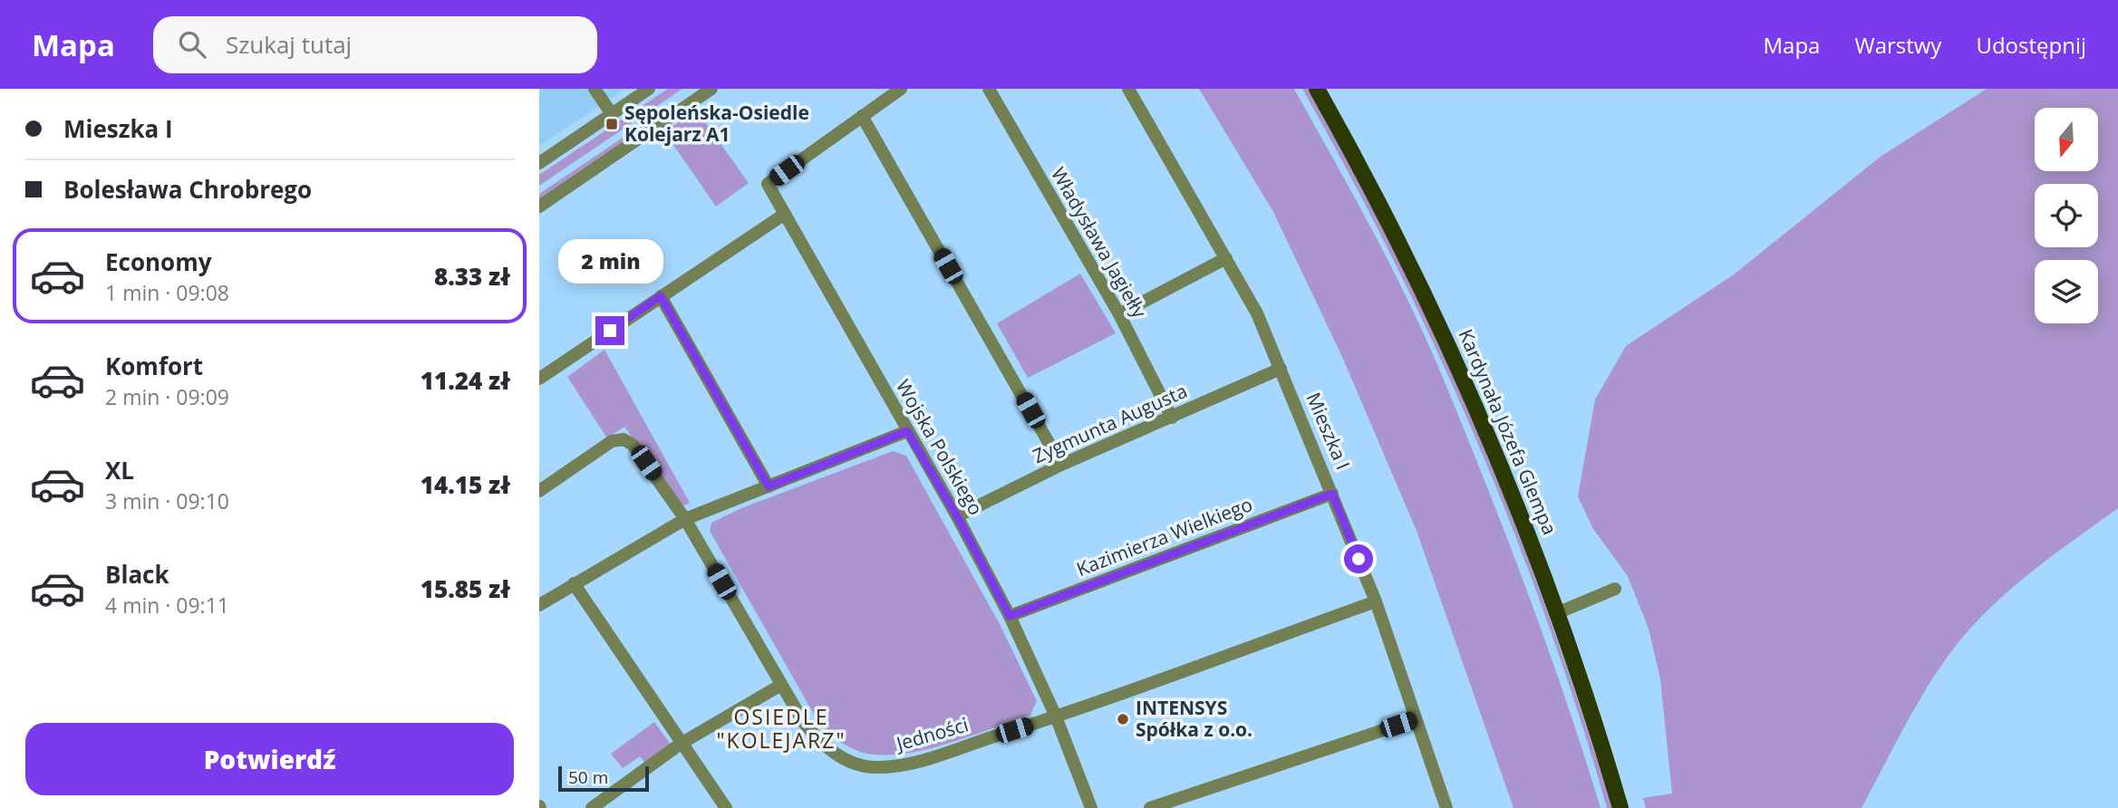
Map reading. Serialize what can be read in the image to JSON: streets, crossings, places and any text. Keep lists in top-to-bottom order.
{
  "streets": {
    "main road": ["Kardynała Józefa Glempa"],
    "street": [
      "Władysława Jagiełły",
      "Zygmunta Augusta",
      "Mieszka I",
      "Wojska Polskiego",
      "Kazimierza Wielkiego",
      "Jedności"
    ]
  },
  "crossings": [
    ["Władysława Jagiełły", "Zygmunta Augusta"],
    ["Zygmunta Augusta", "Mieszka I"],
    ["Zygmunta Augusta", "Wojska Polskiego"],
    ["Mieszka I", "Kazimierza Wielkiego"],
    ["Mieszka I", "Jedności"],
    ["Wojska Polskiego", "Kazimierza Wielkiego"],
    ["Wojska Polskiego", "Jedności"]
  ],
  "districts": ["OSIEDLE \"KOLEJARZ\""],
  "places": {
    "transit": ["Sępoleńska-Osiedle Kolejarz A1"],
    "other": ["INTENSYS Spółka z o.o."]
  },
  "scale_bar": "50 m",
  "north": "bottom",
  "page": {
    "header": "Mapa",
    "search": "Szukaj tutaj",
    "nav": ["Mapa", "Warstwy", "Udostępnij"],
    "banner": ["Mieszka I", "Bolesława Chrobrego"],
    "list": [
      {
        "name": "Economy",
        "note": "1 min · 09:08",
        "value": "8.33 zł"
      },
      {
        "name": "Komfort",
        "note": "2 min · 09:09",
        "value": "11.24 zł"
      },
      {
        "name": "XL",
        "note": "3 min · 09:10",
        "value": "14.15 zł"
      },
      {
        "name": "Black",
        "note": "4 min · 09:11",
        "value": "15.85 zł"
      }
    ],
    "bubble": "2 min",
    "buttons": "Potwierdź",
    "scale": "50 m"
  }
}
